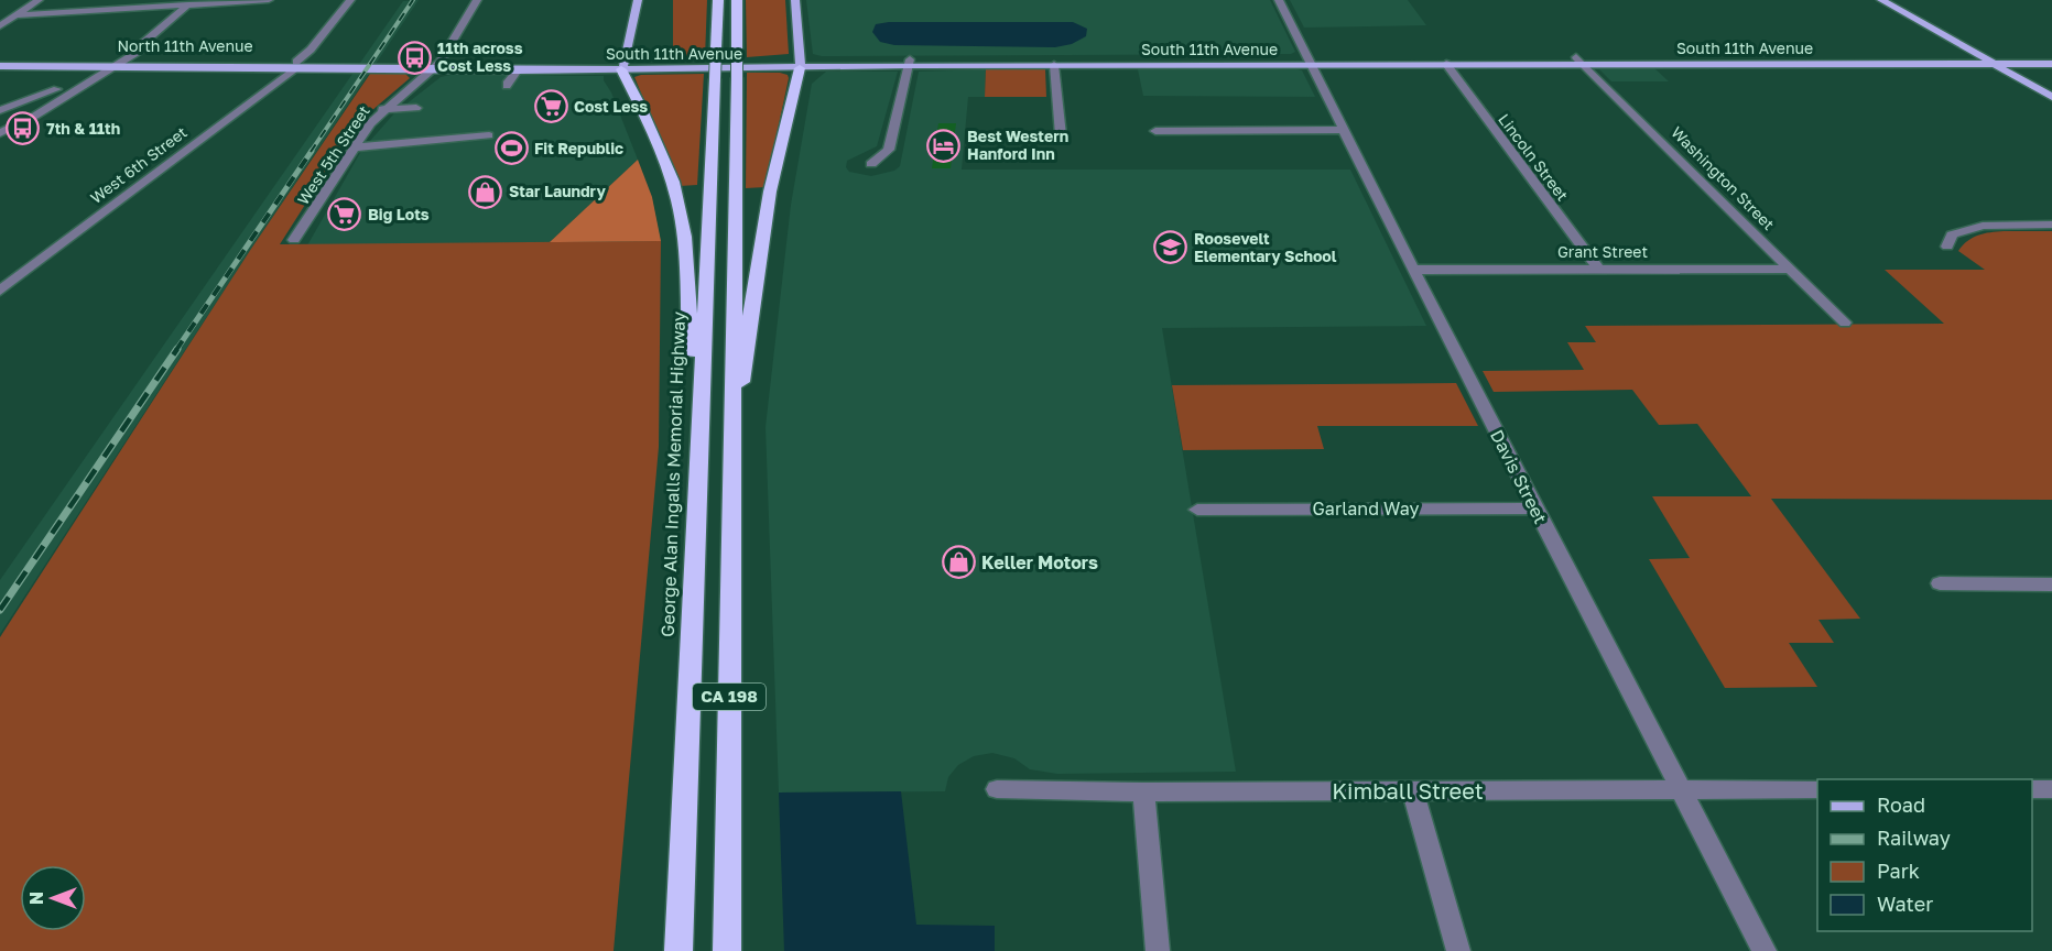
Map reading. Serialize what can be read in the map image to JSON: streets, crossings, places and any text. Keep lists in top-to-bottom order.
{
  "streets": {
    "highway": ["George Alan Ingalls Memorial Highway", "CA 198"],
    "main road": ["North 11th Avenue", "South 11th Avenue"],
    "street": [
      "West 5th Street",
      "Lincoln Street",
      "West 6th Street",
      "Washington Street",
      "Grant Street",
      "Davis Street",
      "Garland Way",
      "Kimball Street"
    ]
  },
  "crossings": [
    ["North 11th Avenue", "South 11th Avenue"],
    ["North 11th Avenue", "West 6th Street"],
    ["South 11th Avenue", "West 5th Street"],
    ["South 11th Avenue", "Lincoln Street"],
    ["South 11th Avenue", "Washington Street"],
    ["South 11th Avenue", "Davis Street"],
    ["Lincoln Street", "Grant Street"],
    ["Washington Street", "Grant Street"],
    ["Grant Street", "Davis Street"],
    ["Davis Street", "Garland Way"],
    ["Davis Street", "Kimball Street"]
  ],
  "places": {
    "bus stop": ["11th across Cost Less", "7th & 11th"],
    "supermarket": ["Cost Less", "Big Lots"],
    "hotel": ["Best Western Hanford Inn"],
    "sports": ["Fit Republic"],
    "shop": ["Star Laundry", "Keller Motors"],
    "school or university": ["Roosevelt Elementary School"]
  },
  "legend": [
    "Road",
    "Railway",
    "Park",
    "Water"
  ],
  "north": "left"
}
